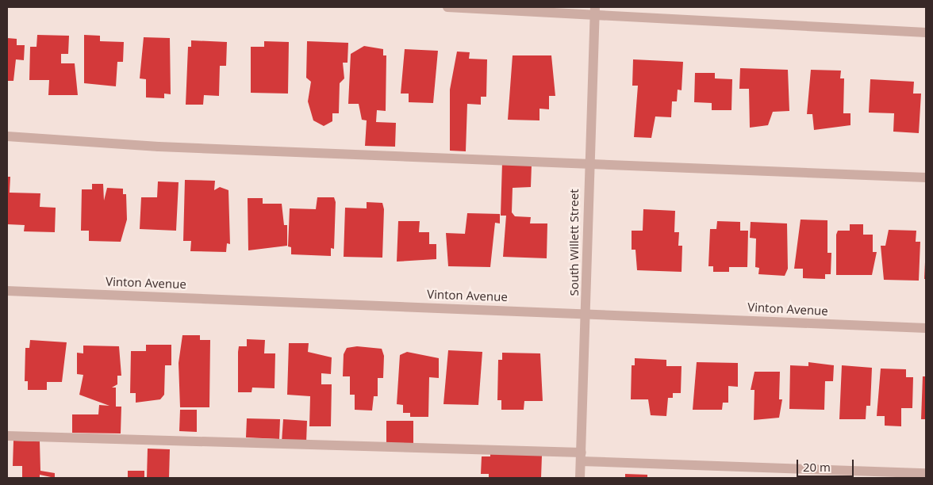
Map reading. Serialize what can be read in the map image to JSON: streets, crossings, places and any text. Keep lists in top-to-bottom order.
{
  "streets": {
    "street": ["South Willett Street", "Vinton Avenue"]
  },
  "crossings": [
    ["South Willett Street", "Vinton Avenue"]
  ],
  "scale_bar": "20 m"
}
